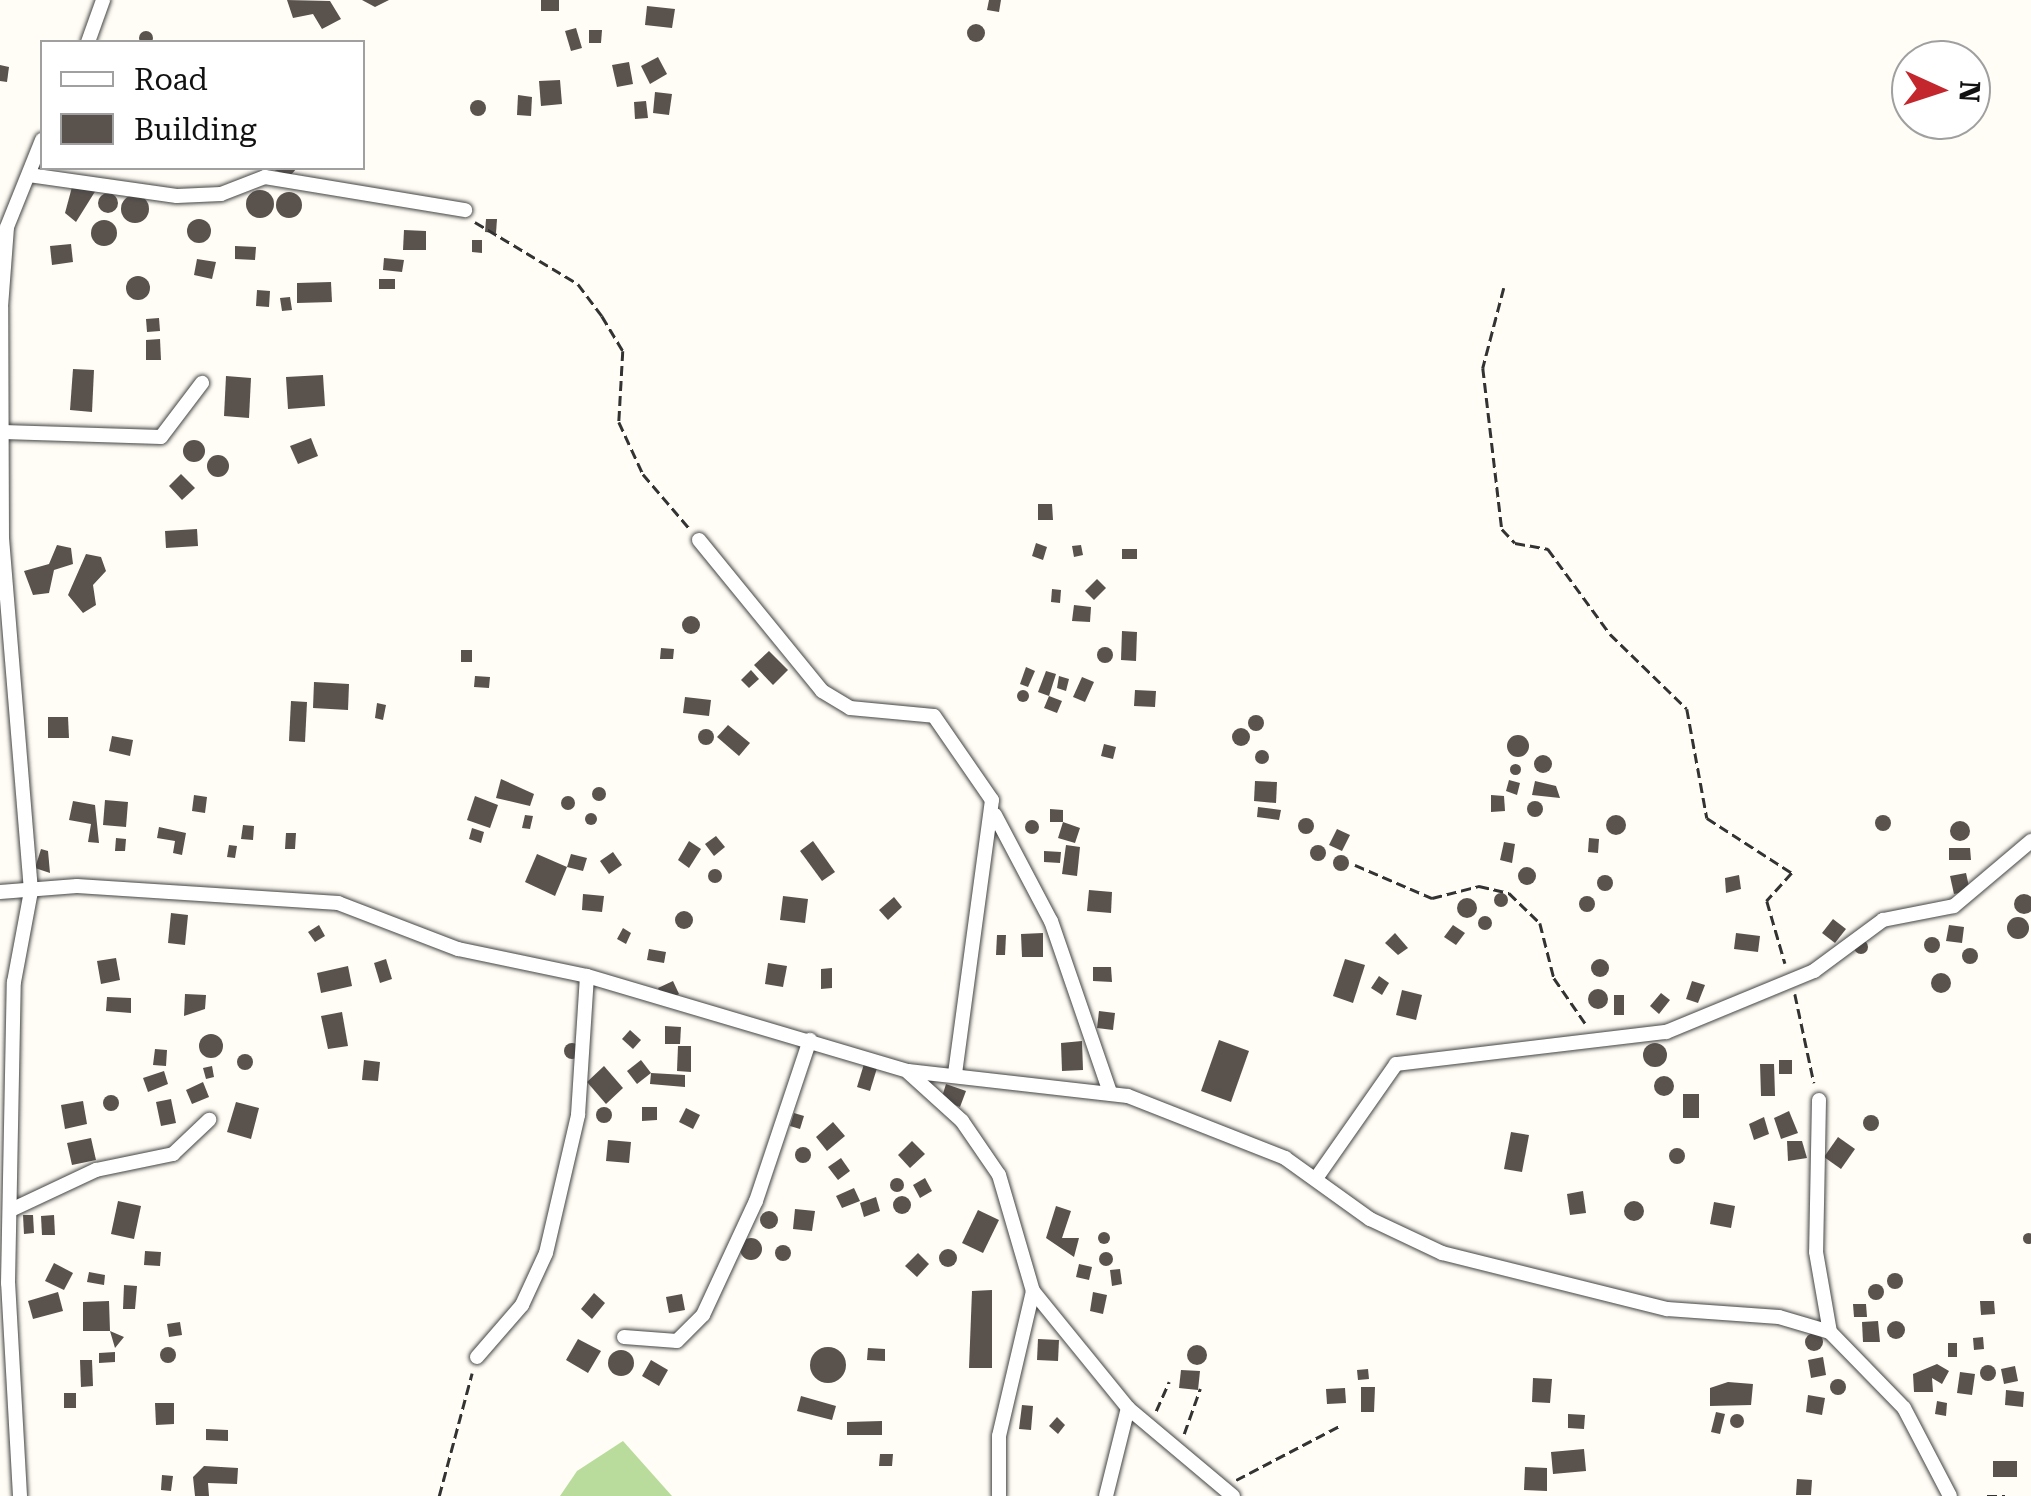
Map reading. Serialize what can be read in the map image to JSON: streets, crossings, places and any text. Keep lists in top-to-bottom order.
{
  "legend": ["Road", "Building"],
  "north": "right"
}
